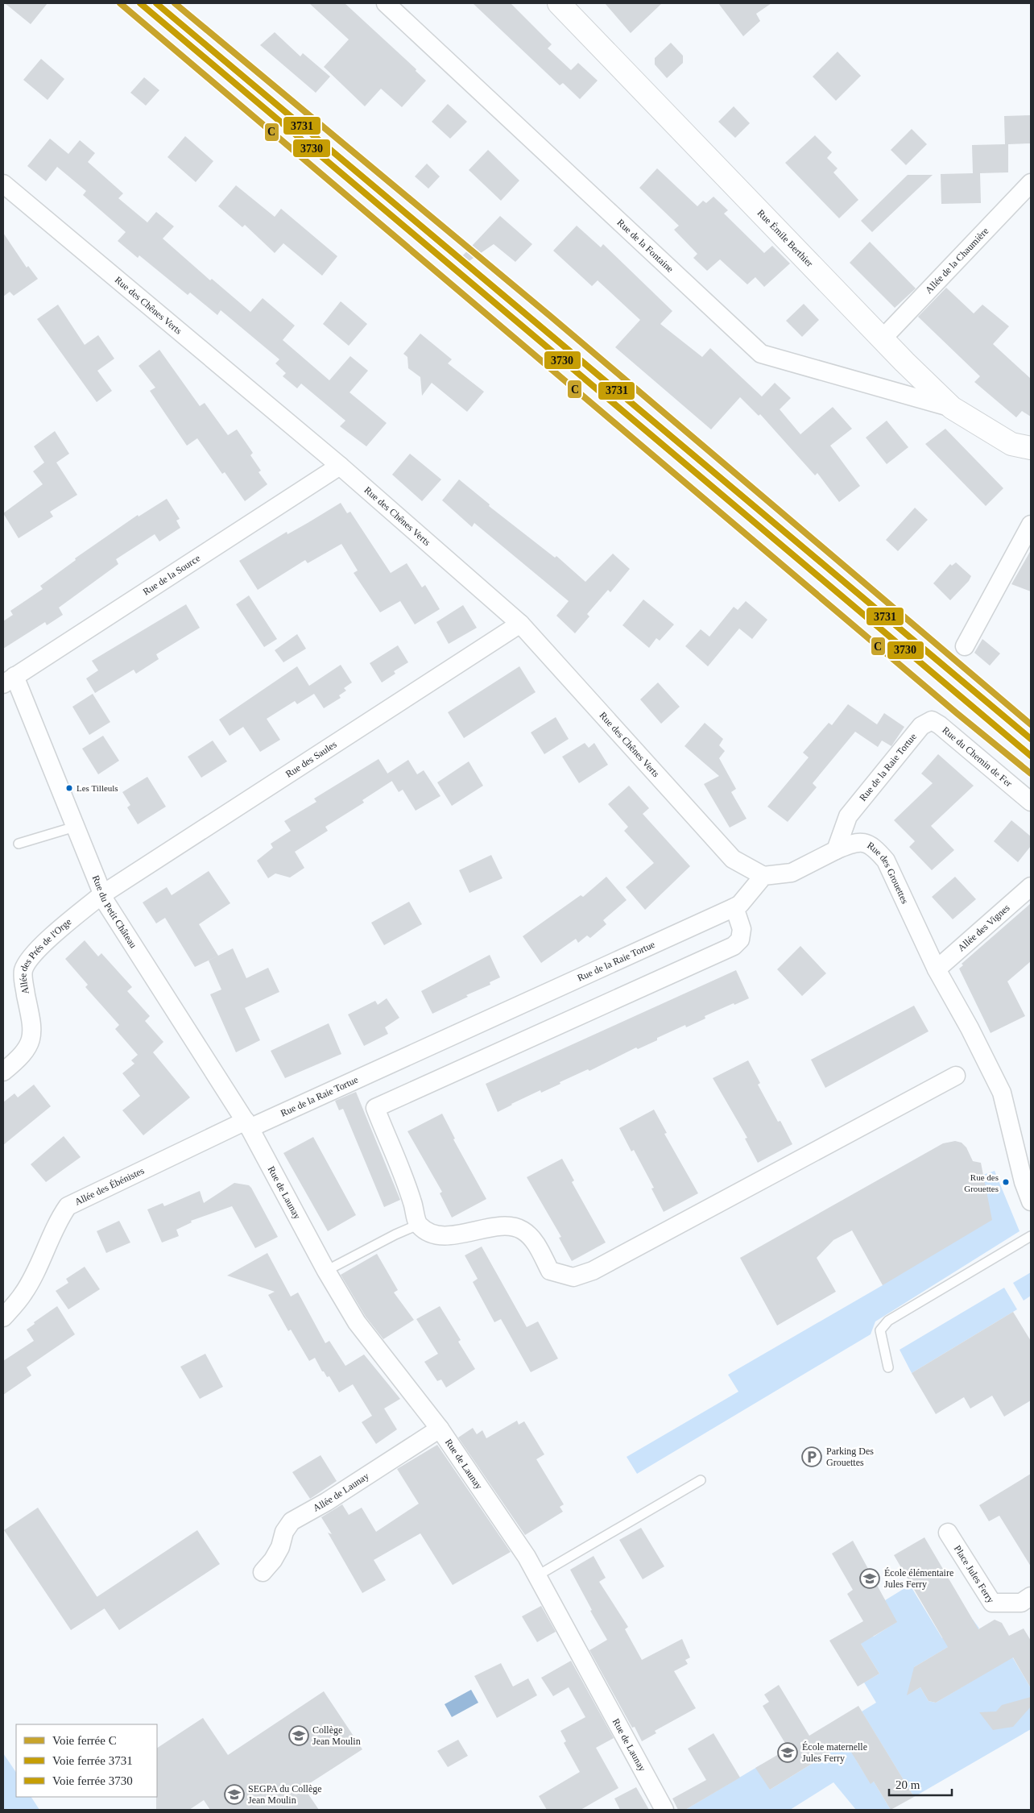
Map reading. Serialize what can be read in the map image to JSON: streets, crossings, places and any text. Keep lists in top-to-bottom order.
{
  "streets": {
    "street": [
      "Rue Émile Berthier",
      "Rue de la Fontaine",
      "Allée de la Chaumière",
      "Rue des Chênes Verts",
      "Rue de la Source",
      "Rue du Chemin de Fer",
      "Rue des Saules",
      "Rue de la Raie Tortue",
      "Rue des Grouettes",
      "Rue du Petit Château",
      "Allée des Vignes",
      "Allée des Prés de l'Orge",
      "Allée des Ébénistes",
      "Rue de Launay",
      "Allée de Launay",
      "Place Jules Ferry"
    ]
  },
  "crossings": [
    ["Rue Émile Berthier", "Rue de la Fontaine"],
    ["Rue Émile Berthier", "Allée de la Chaumière"],
    ["Rue des Chênes Verts", "Rue de la Source"],
    ["Rue des Chênes Verts", "Rue des Saules"],
    ["Rue des Chênes Verts", "Rue de la Raie Tortue"],
    ["Rue de la Source", "Rue du Petit Château"],
    ["Rue du Chemin de Fer", "Rue de la Raie Tortue"],
    ["Rue des Saules", "Rue du Petit Château"],
    ["Rue des Saules", "Allée des Prés de l'Orge"],
    ["Rue de la Raie Tortue", "Rue des Grouettes"],
    ["Rue de la Raie Tortue", "Rue du Petit Château"],
    ["Rue de la Raie Tortue", "Allée des Ébénistes"],
    ["Rue de la Raie Tortue", "Rue de Launay"],
    ["Rue des Grouettes", "Allée des Vignes"],
    ["Rue du Petit Château", "Allée des Prés de l'Orge"],
    ["Rue du Petit Château", "Allée des Ébénistes"],
    ["Rue du Petit Château", "Rue de Launay"],
    ["Allée des Ébénistes", "Rue de Launay"],
    ["Rue de Launay", "Allée de Launay"]
  ],
  "places": {
    "other": ["Les Tilleuls", "Rue des Grouettes"],
    "parking": ["Parking Des Grouettes"],
    "school or university": [
      "École élémentaire Jules Ferry",
      "Collège Jean Moulin",
      "École maternelle Jules Ferry",
      "SEGPA du Collège Jean Moulin"
    ]
  },
  "lines": ["rail line C", "rail line 3731", "rail line 3730"],
  "legend": ["Voie ferrée C", "Voie ferrée 3731", "Voie ferrée 3730"],
  "scale_bar": "20 m"
}
